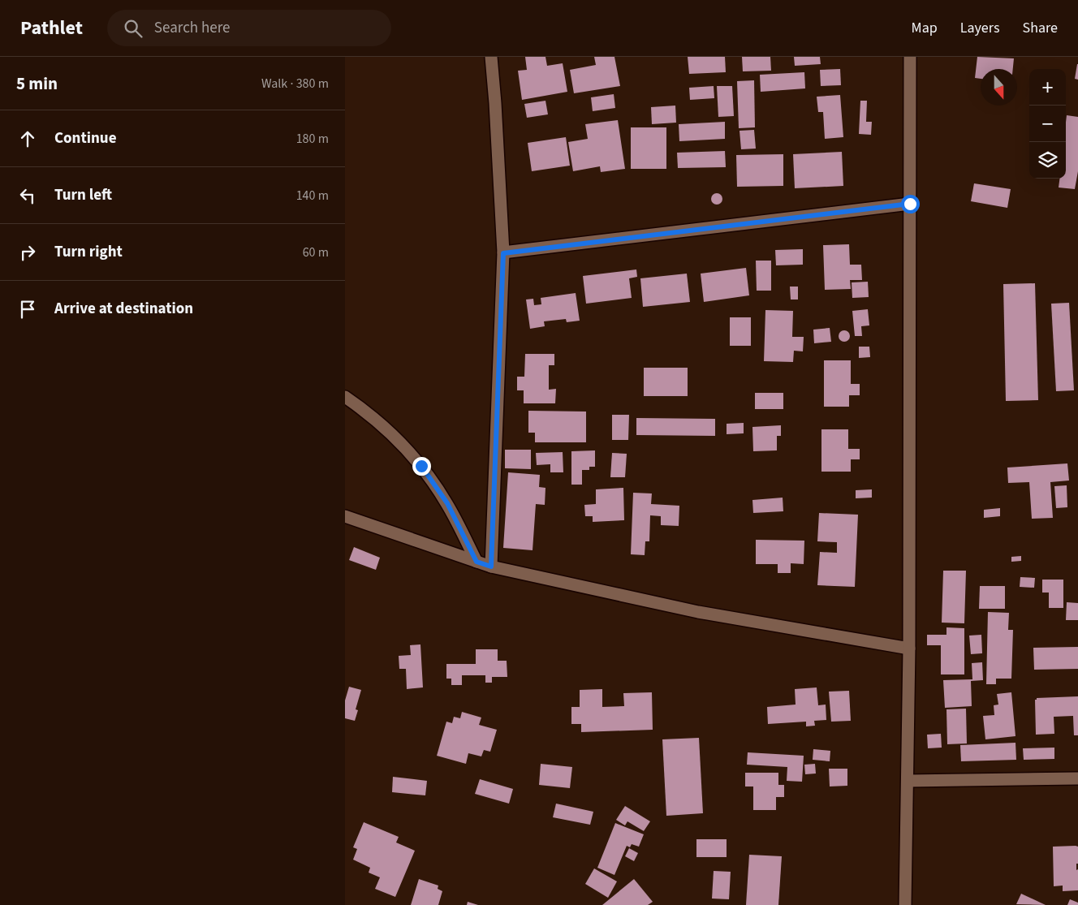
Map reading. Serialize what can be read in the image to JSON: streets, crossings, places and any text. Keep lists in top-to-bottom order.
{
  "north": "bottom",
  "page": {
    "header": "Pathlet",
    "search": "Search here",
    "nav": ["Map", "Layers", "Share"],
    "heading": ["5 min", "Walk · 380 m"],
    "map_buttons": ["+", "−"],
    "list": [
      ["Continue", "180 m"],
      ["Turn left", "140 m"],
      ["Turn right", "60 m"],
      "Arrive at destination"
    ]
  }
}
